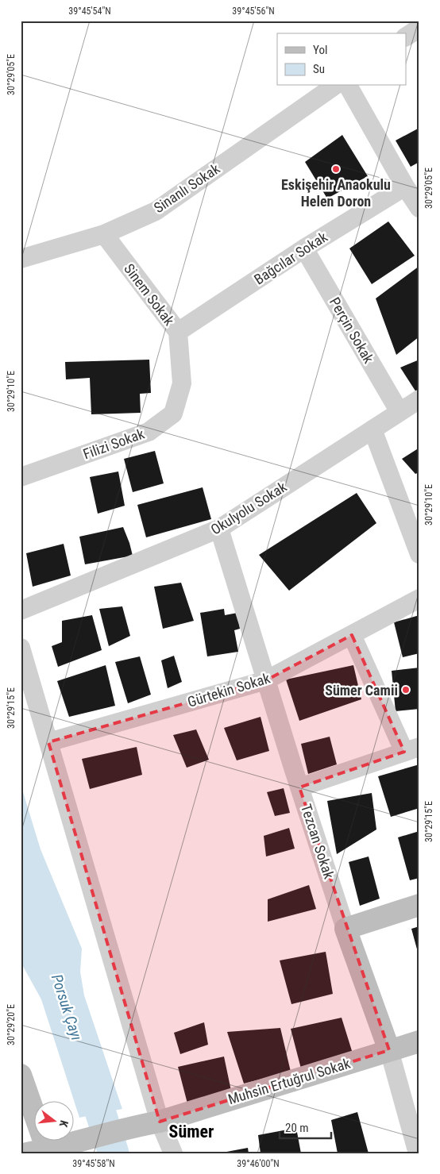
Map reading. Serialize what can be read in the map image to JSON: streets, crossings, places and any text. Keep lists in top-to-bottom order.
{
  "streets": {
    "street": [
      "Sinanlı Sokak",
      "Bağcılar Sokak",
      "Sinem Sokak",
      "Perçin Sokak",
      "Filizi Sokak",
      "Okulyolu Sokak",
      "Gürtekin Sokak",
      "Tezcan Sokak",
      "Muhsin Ertuğrul Sokak"
    ]
  },
  "crossings": [
    ["Sinanlı Sokak", "Sinem Sokak"],
    ["Bağcılar Sokak", "Sinem Sokak"],
    ["Bağcılar Sokak", "Perçin Sokak"],
    ["Sinem Sokak", "Filizi Sokak"],
    ["Perçin Sokak", "Okulyolu Sokak"],
    ["Okulyolu Sokak", "Tezcan Sokak"],
    ["Gürtekin Sokak", "Tezcan Sokak"],
    ["Tezcan Sokak", "Muhsin Ertuğrul Sokak"]
  ],
  "districts": ["Sümer"],
  "water": ["Porsuk Çayı"],
  "places": ["Eskişehir Anaokulu Helen Doron", "Sümer Camii"],
  "legend": ["Yol", "Su"],
  "scale_bar": "20 m",
  "north": "right",
  "coordinates": [
    "39°45'54\"N",
    "39°45'56\"N",
    "30°29'05\"E",
    "30°29'10\"E",
    "30°29'15\"E",
    "30°29'20\"E",
    "39°45'58\"N",
    "39°46'00\"N"
  ]
}
